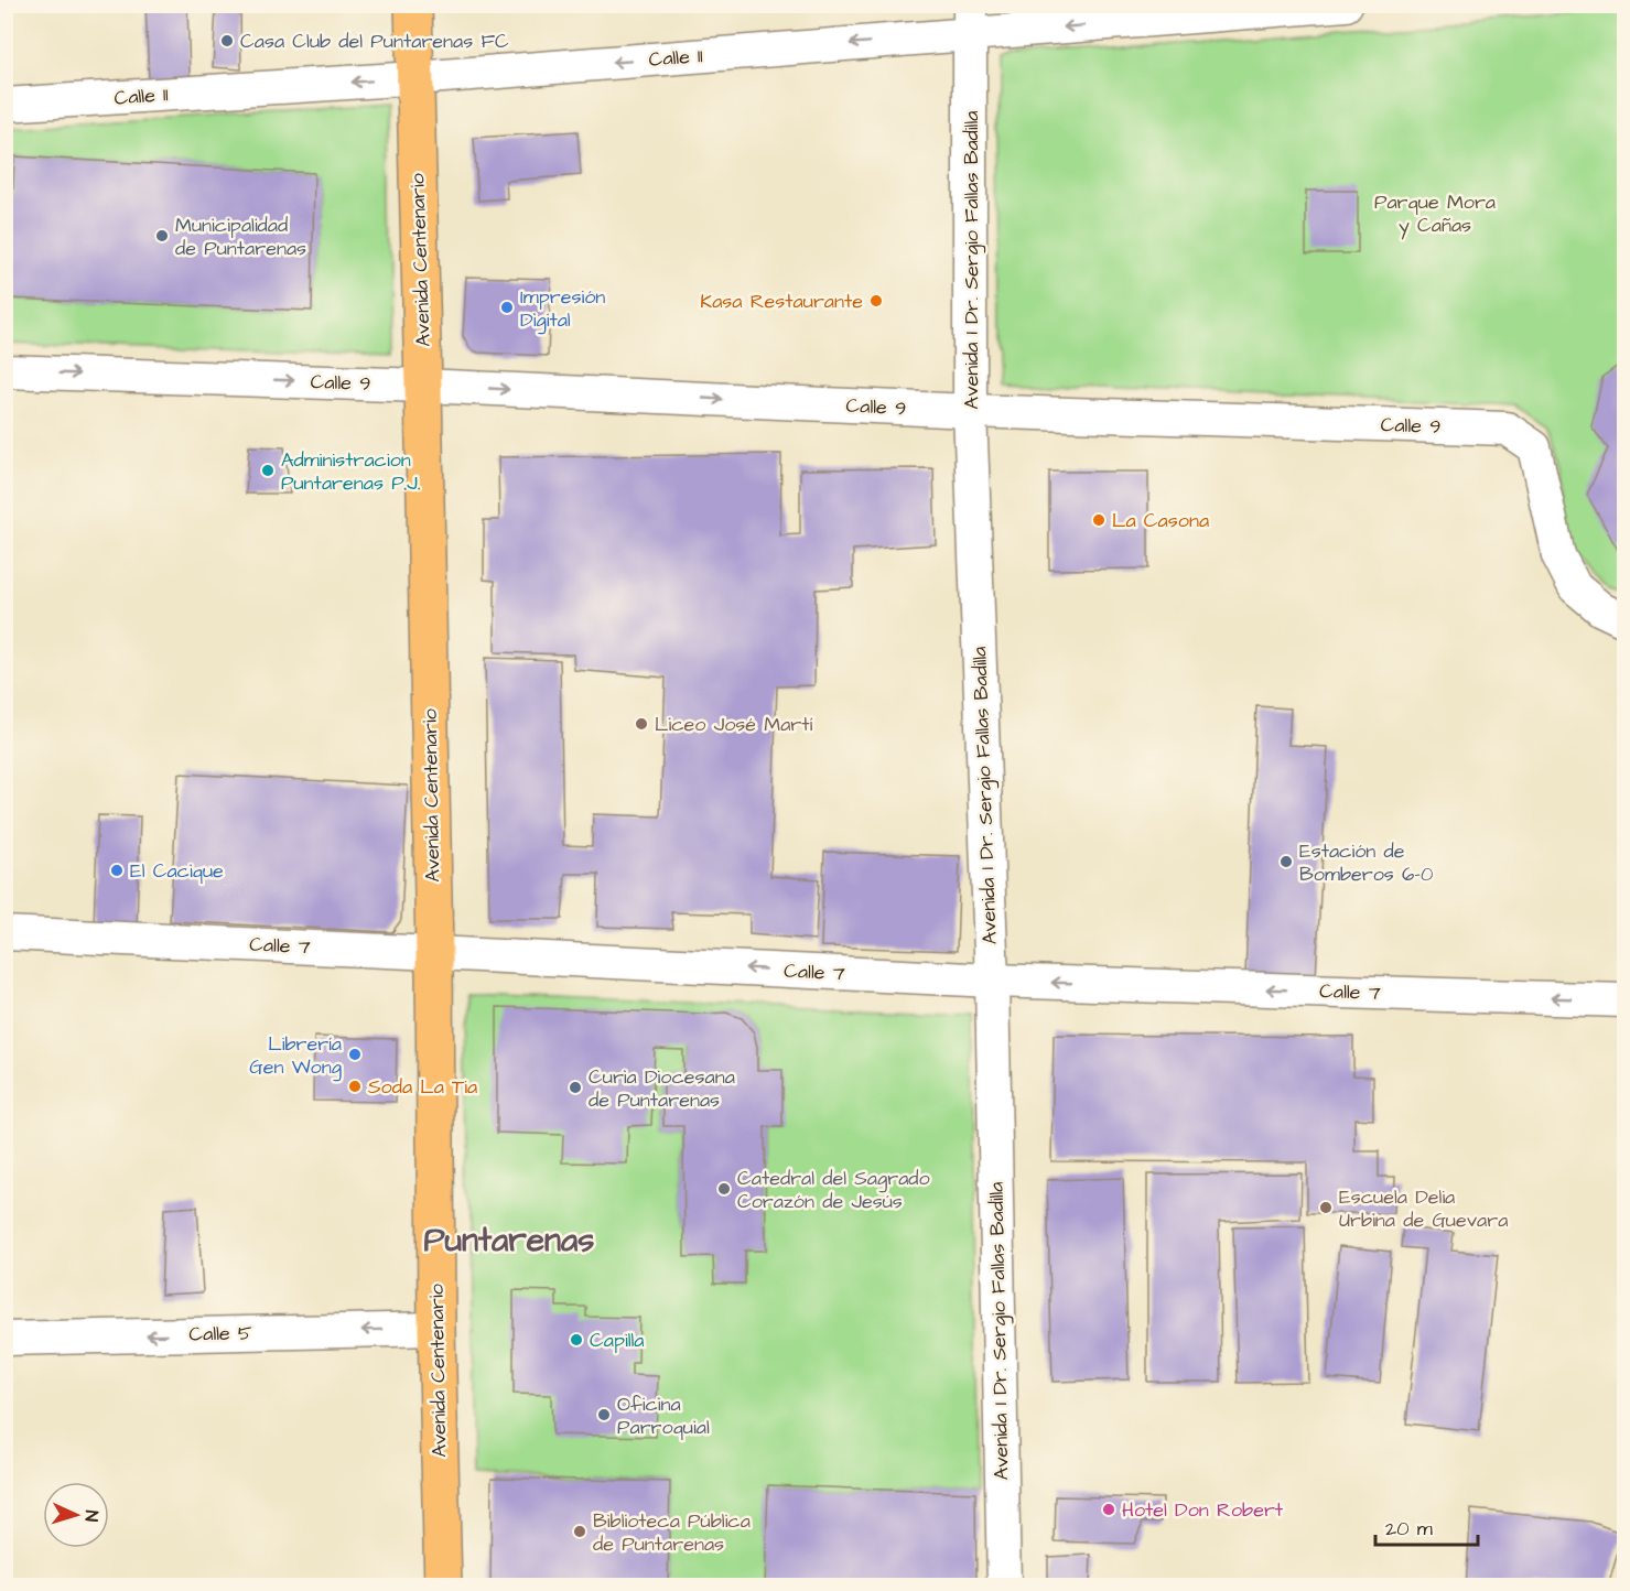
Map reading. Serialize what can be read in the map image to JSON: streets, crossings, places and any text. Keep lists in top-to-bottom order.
{
  "streets": {
    "main road": ["Avenida Centenario"],
    "street": [
      "Calle 11",
      "Avenida 1 Dr. Sergio Fallas Badilla",
      "Calle 9",
      "Calle 7",
      "Calle 5"
    ]
  },
  "crossings": [
    ["Calle 11", "Avenida Centenario"],
    ["Calle 11", "Avenida 1 Dr. Sergio Fallas Badilla"],
    ["Avenida Centenario", "Calle 9"],
    ["Avenida Centenario", "Calle 7"],
    ["Avenida Centenario", "Calle 5"],
    ["Avenida 1 Dr. Sergio Fallas Badilla", "Calle 9"],
    ["Avenida 1 Dr. Sergio Fallas Badilla", "Calle 7"]
  ],
  "one_way": [
    "Calle 11",
    "Calle 9",
    "Calle 7",
    "Calle 5"
  ],
  "districts": ["Puntarenas"],
  "parks": ["Parque Mora y Cañas"],
  "places": [
    "Casa Club del Puntarenas FC",
    "Municipalidad de Puntarenas",
    "Kasa Restaurante",
    "Impresión Digital",
    "Administracion Puntarenas P.J.",
    "La Casona",
    "Liceo José Martí",
    "Estación de Bomberos 6-0",
    "El Cacique",
    "Librería Gen Wong",
    "Soda La Tia",
    "Curia Diocesana de Puntarenas",
    "Catedral del Sagrado Corazón de Jesús",
    "Escuela Delia Urbina de Guevara",
    "Capilla",
    "Oficina Parroquial",
    "Hotel Don Robert",
    "Biblioteca Pública de Puntarenas"
  ],
  "scale_bar": "20 m",
  "north": "right"
}
